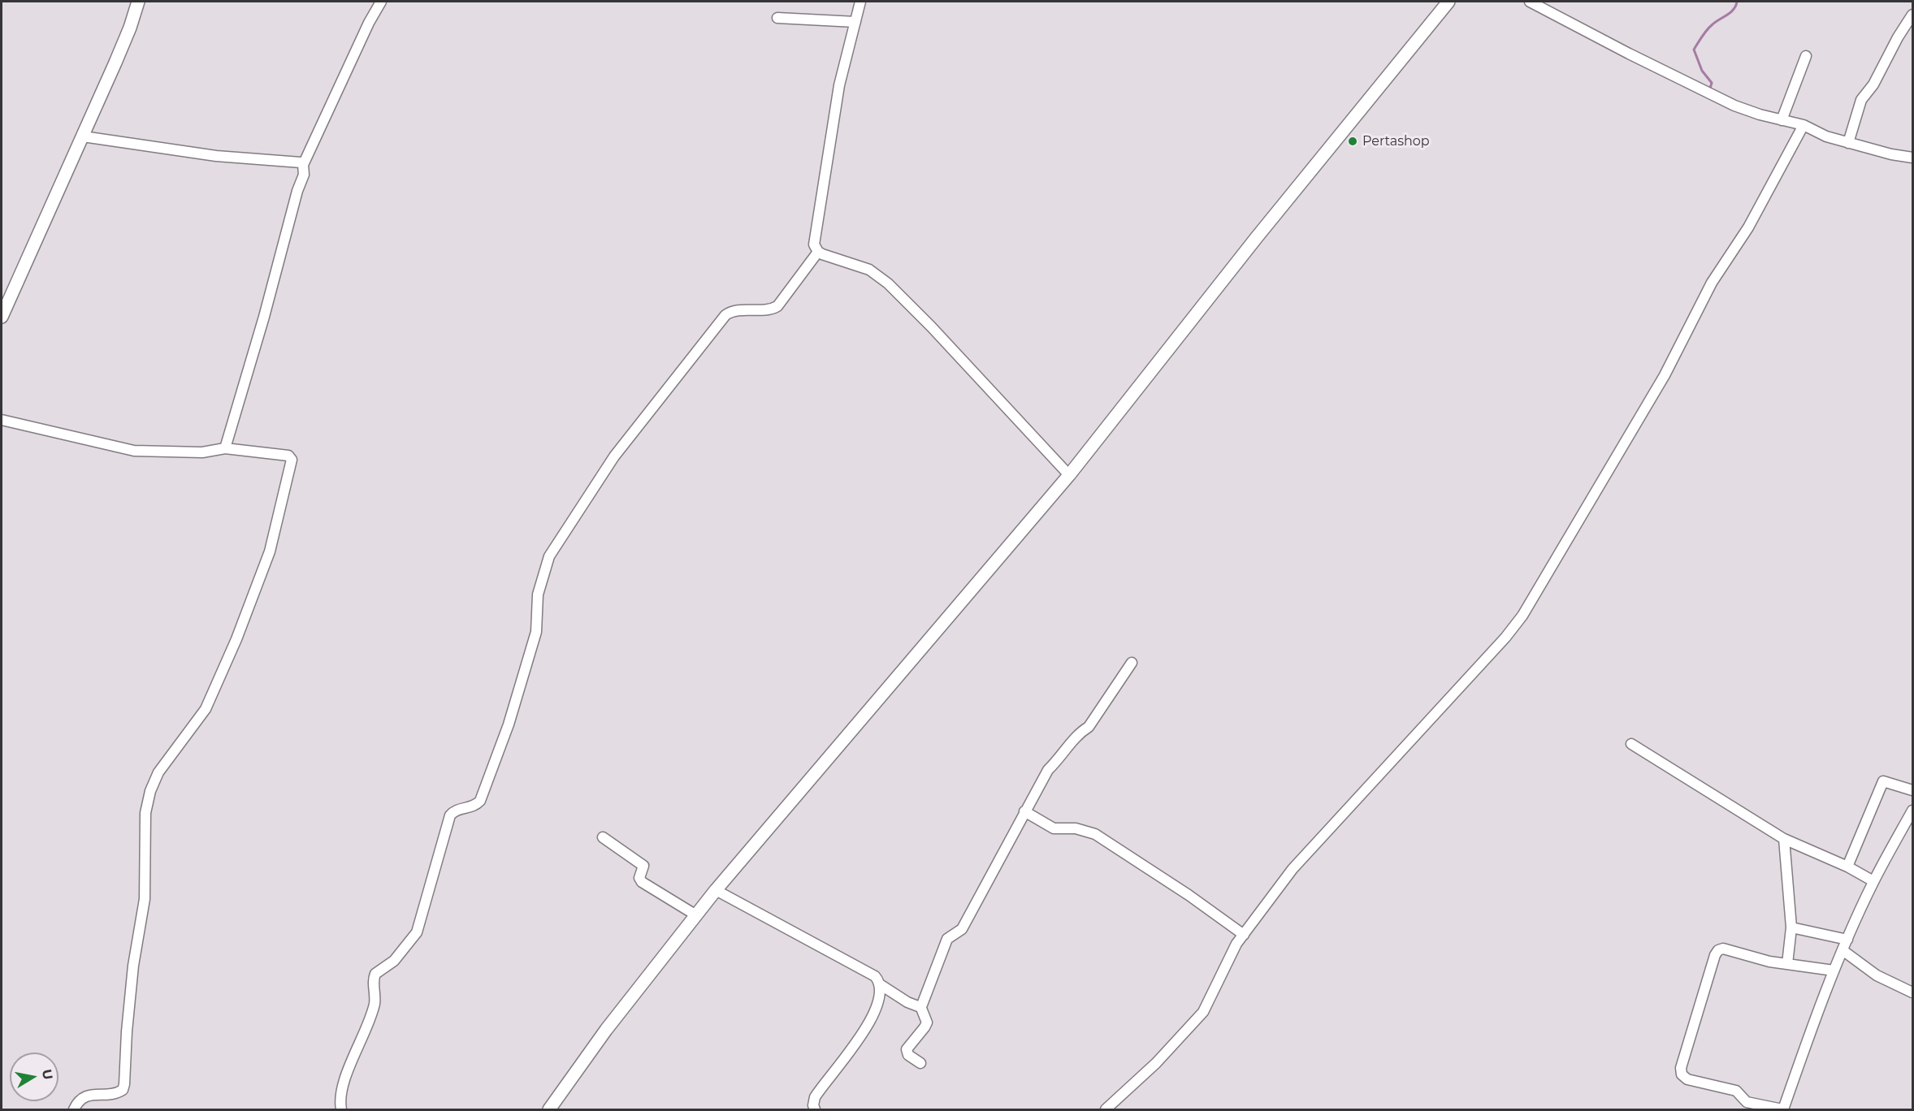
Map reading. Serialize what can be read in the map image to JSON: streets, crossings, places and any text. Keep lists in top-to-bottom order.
{
  "places": ["Pertashop"],
  "north": "right"
}
